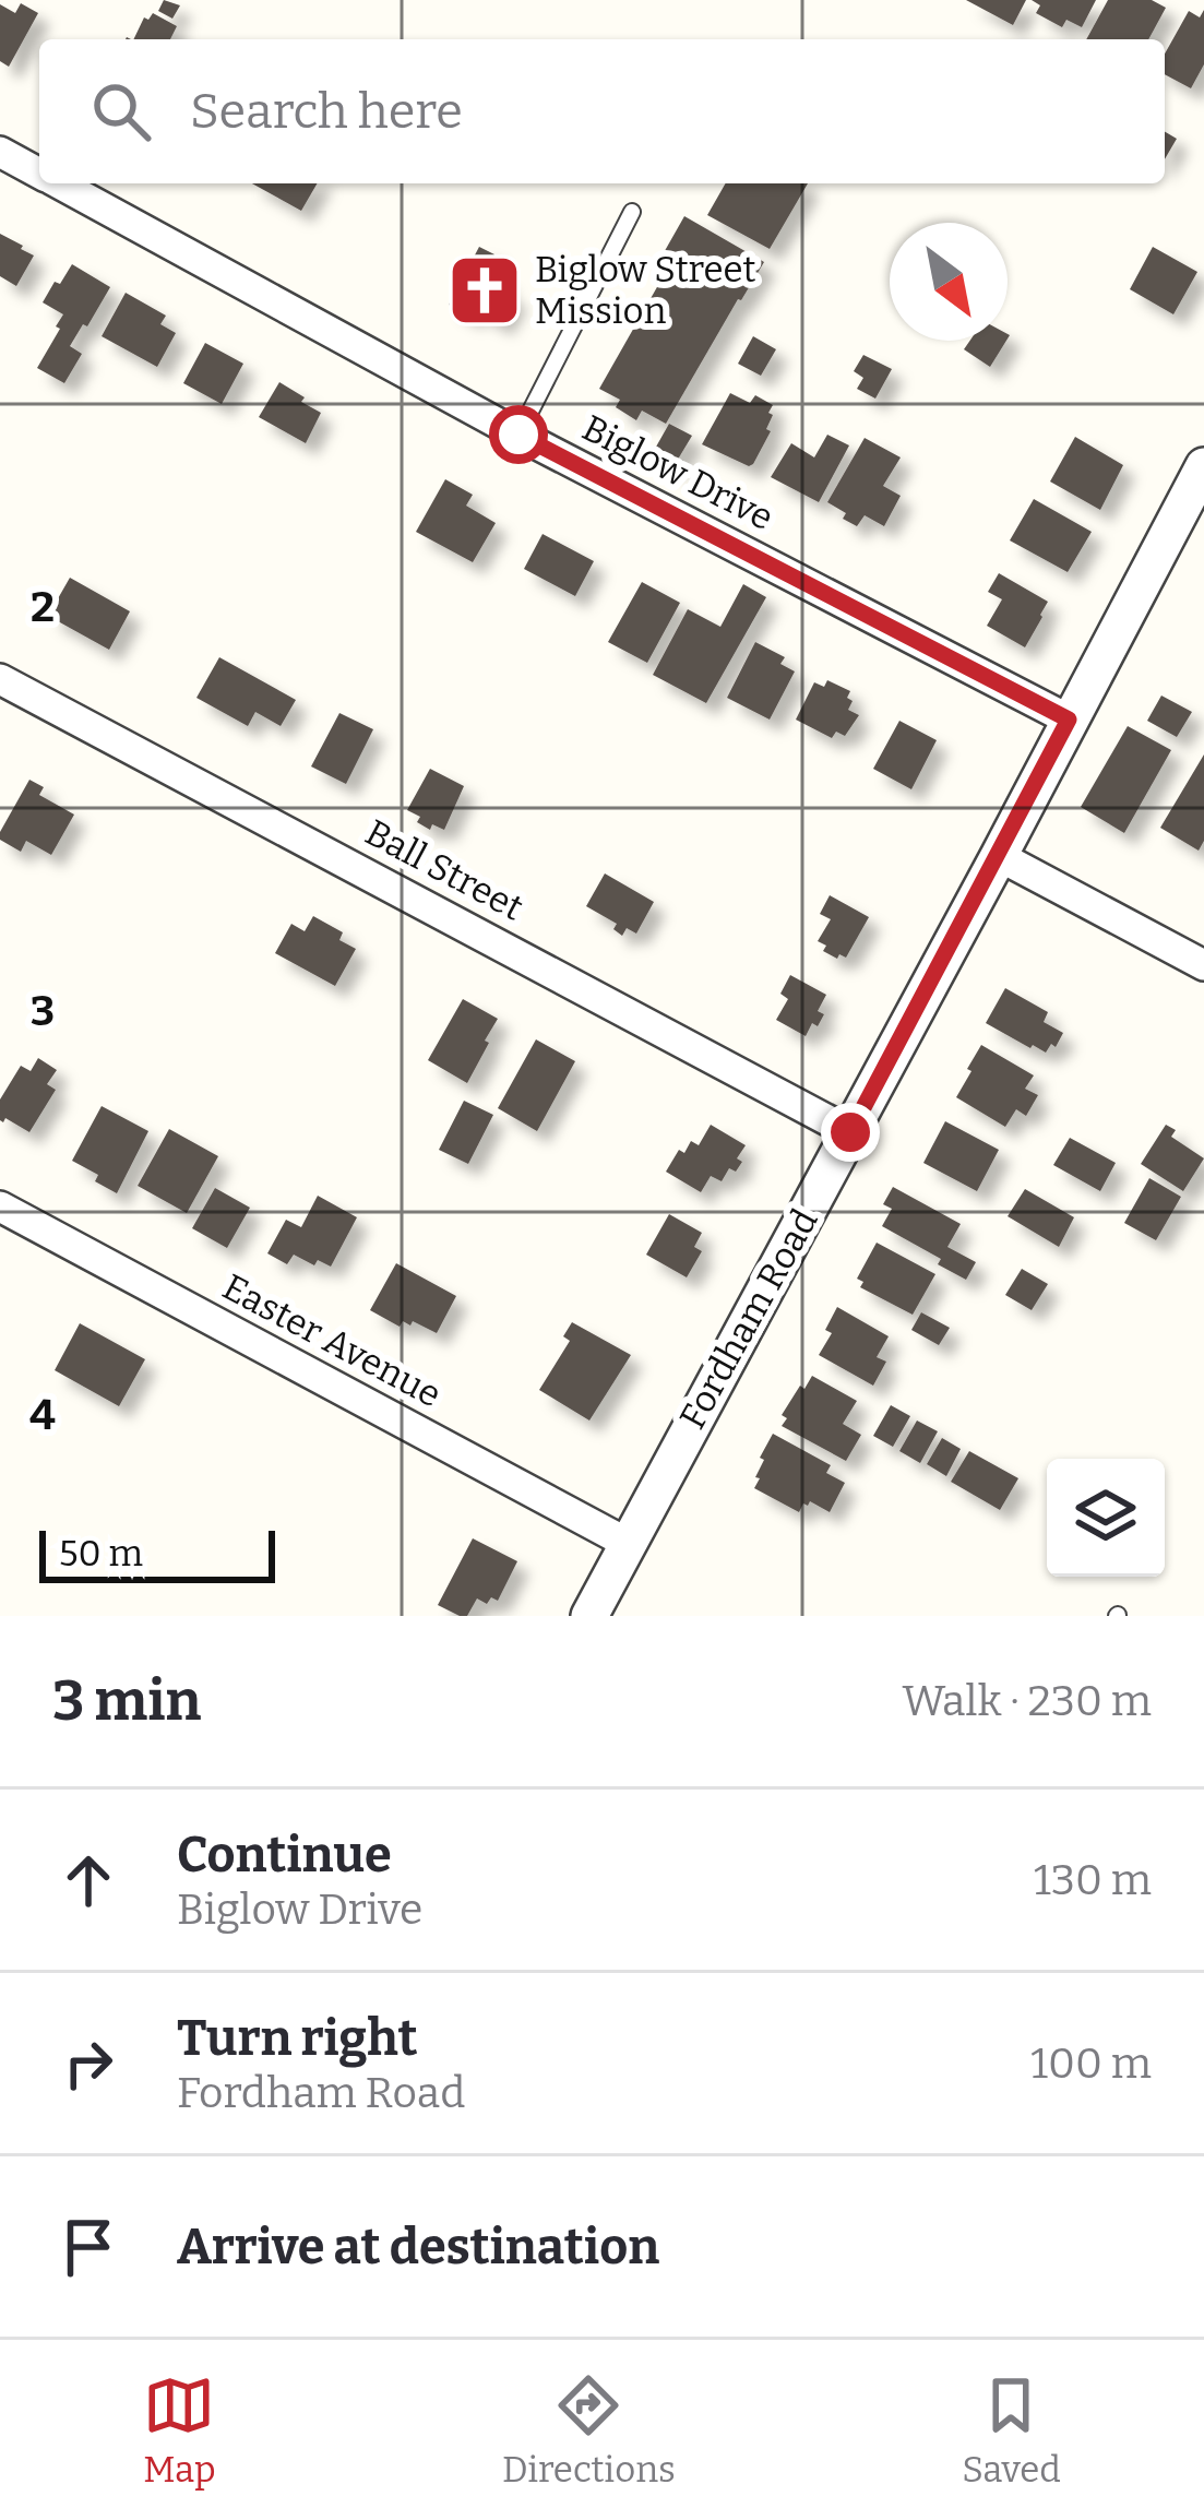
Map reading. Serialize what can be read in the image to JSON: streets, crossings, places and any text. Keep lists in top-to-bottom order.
{
  "streets": {
    "street": [
      "Biglow Drive",
      "Ball Street",
      "Fordham Road",
      "Easter Avenue"
    ]
  },
  "crossings": [
    ["Biglow Drive", "Fordham Road"],
    ["Ball Street", "Fordham Road"],
    ["Fordham Road", "Easter Avenue"]
  ],
  "places": {
    "church": ["Biglow Street Mission"]
  },
  "scale_bar": "50 m",
  "north": "bottom right",
  "page": {
    "search": "Search here",
    "scale": "50 m",
    "heading": ["3 min", "Walk · 230 m"],
    "list": [
      ["Continue", "Biglow Drive", "130 m"],
      ["Turn right", "Fordham Road", "100 m"],
      "Arrive at destination"
    ],
    "nav": ["Map", "Directions", "Saved"]
  },
  "grid": {
    "rows": ["2", "3", "4"]
  }
}
